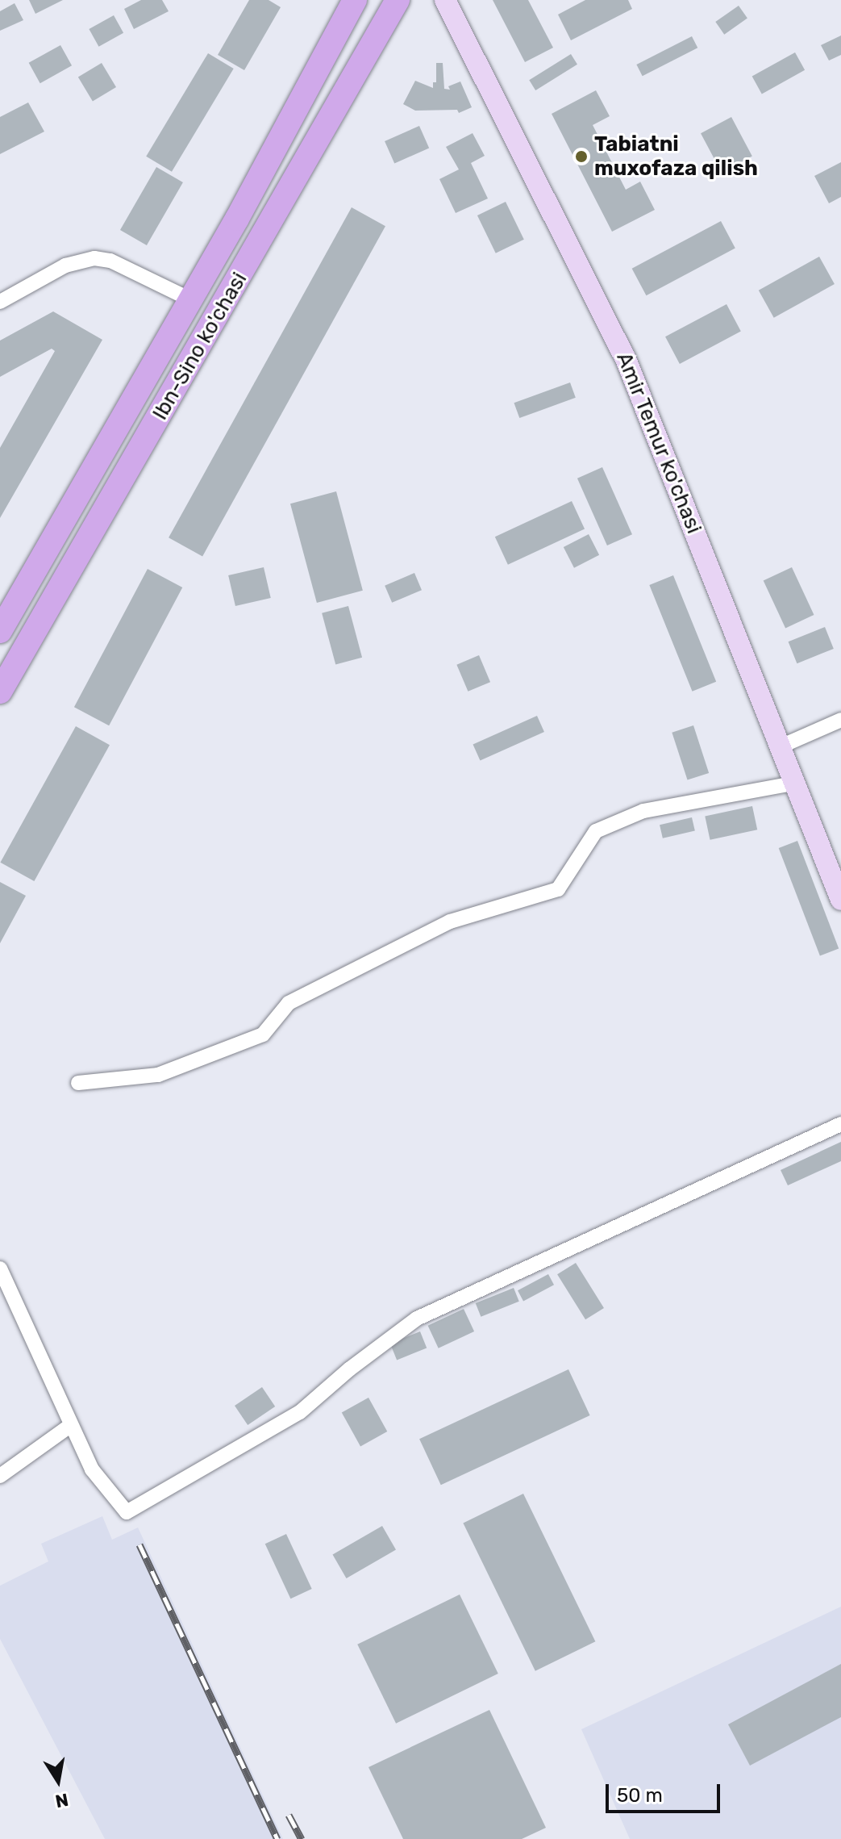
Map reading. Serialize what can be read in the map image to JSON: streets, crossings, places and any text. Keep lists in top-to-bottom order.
{
  "streets": {
    "main road": ["Ibn-Sino ko'chasi", "Amir Temur ko'chasi"]
  },
  "places": ["Tabiatni muxofaza qilish"],
  "scale_bar": "50 m",
  "north": "bottom"
}
